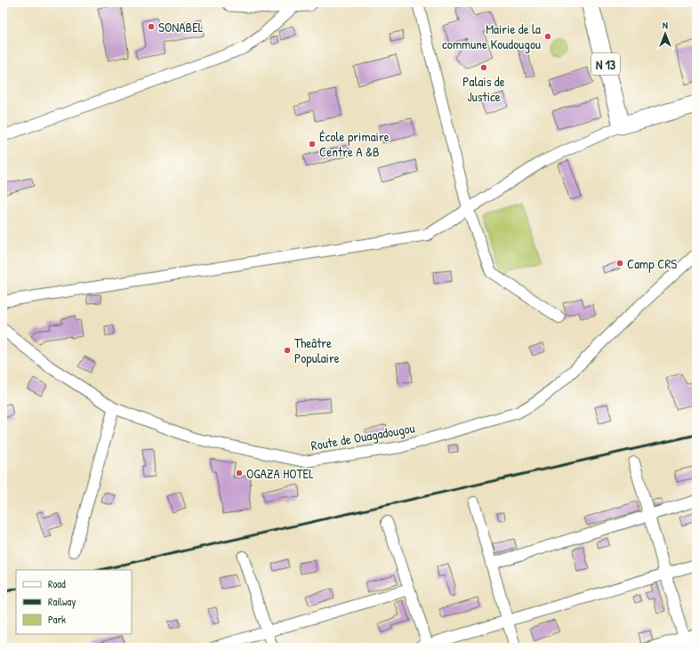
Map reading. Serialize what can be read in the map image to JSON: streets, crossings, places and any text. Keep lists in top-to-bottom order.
{
  "streets": {
    "main road": ["N 13"],
    "street": ["Route de Ouagadougou"]
  },
  "places": [
    "SONABEL",
    "Mairie de la commune Koudougou",
    "Palais de Justice",
    "École primaire Centre A &B",
    "Camp CRS",
    "Theâtre Populaire",
    "OGAZA HOTEL"
  ],
  "legend": ["Road", "Railway", "Park"],
  "north": "top"
}
